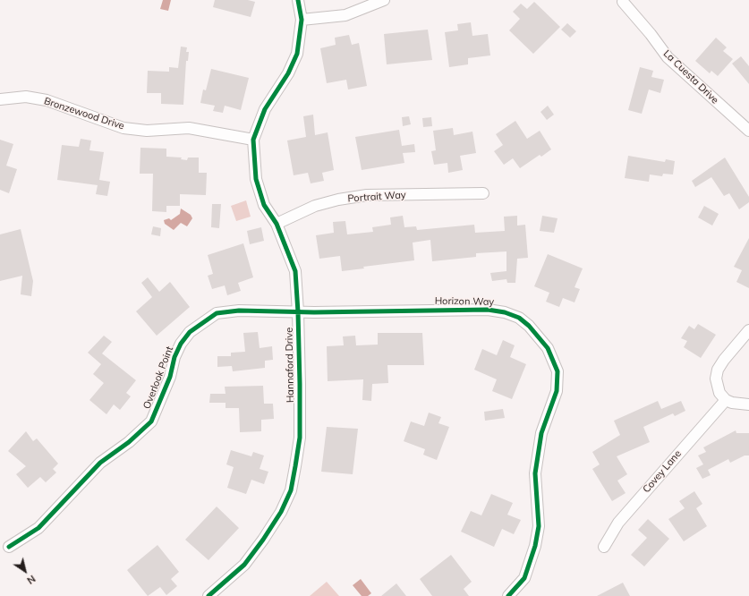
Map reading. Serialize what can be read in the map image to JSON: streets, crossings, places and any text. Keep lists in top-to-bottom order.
{
  "streets": {
    "street": [
      "La Cuesta Drive",
      "Bronzewood Drive",
      "Portrait Way",
      "Horizon Way",
      "Hannaford Drive",
      "Overlook Point",
      "Covey Lane"
    ]
  },
  "crossings": [
    ["Bronzewood Drive", "Hannaford Drive"],
    ["Portrait Way", "Hannaford Drive"],
    ["Horizon Way", "Hannaford Drive"],
    ["Horizon Way", "Overlook Point"],
    ["Hannaford Drive", "Overlook Point"]
  ],
  "north": "bottom right"
}
